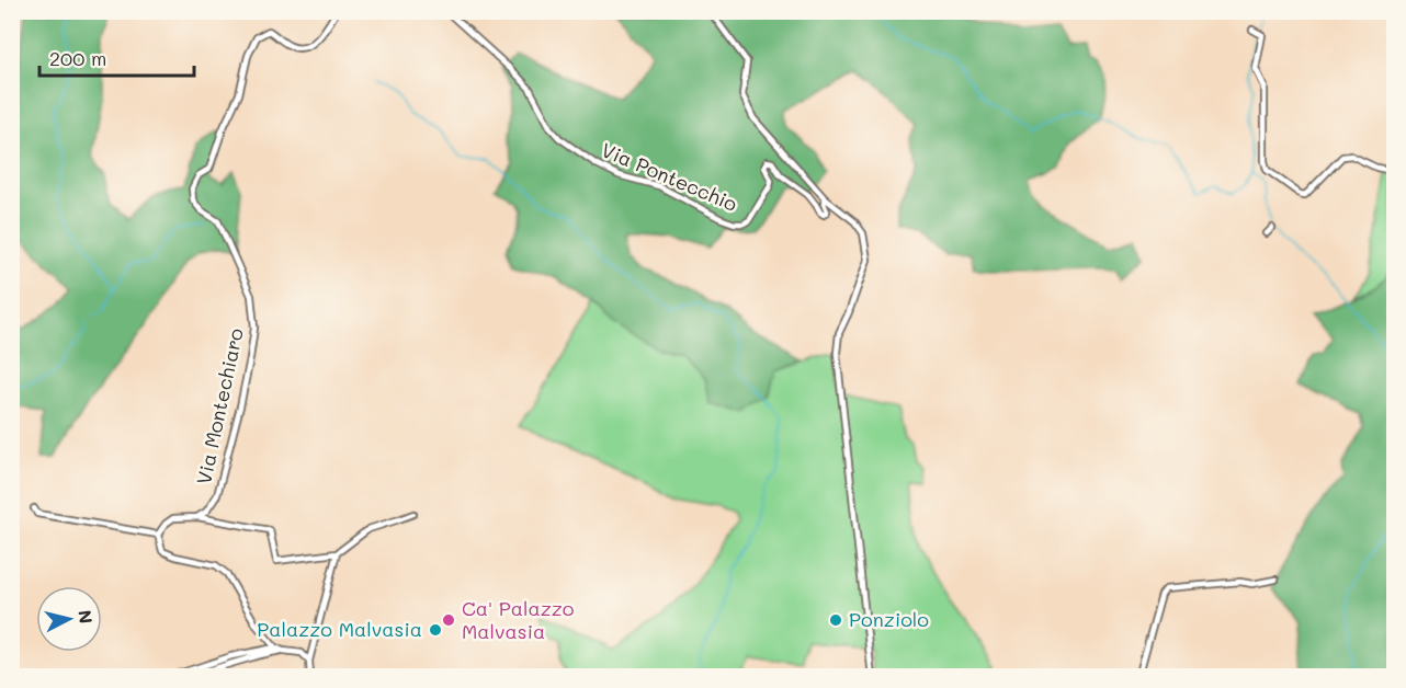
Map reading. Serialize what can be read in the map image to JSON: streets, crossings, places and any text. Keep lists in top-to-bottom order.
{
  "streets": {
    "street": ["Via Pontecchio", "Via Montechiaro"]
  },
  "places": ["Ca' Palazzo Malvasia", "Ponziolo", "Palazzo Malvasia"],
  "scale_bar": "200 m",
  "north": "right"
}
